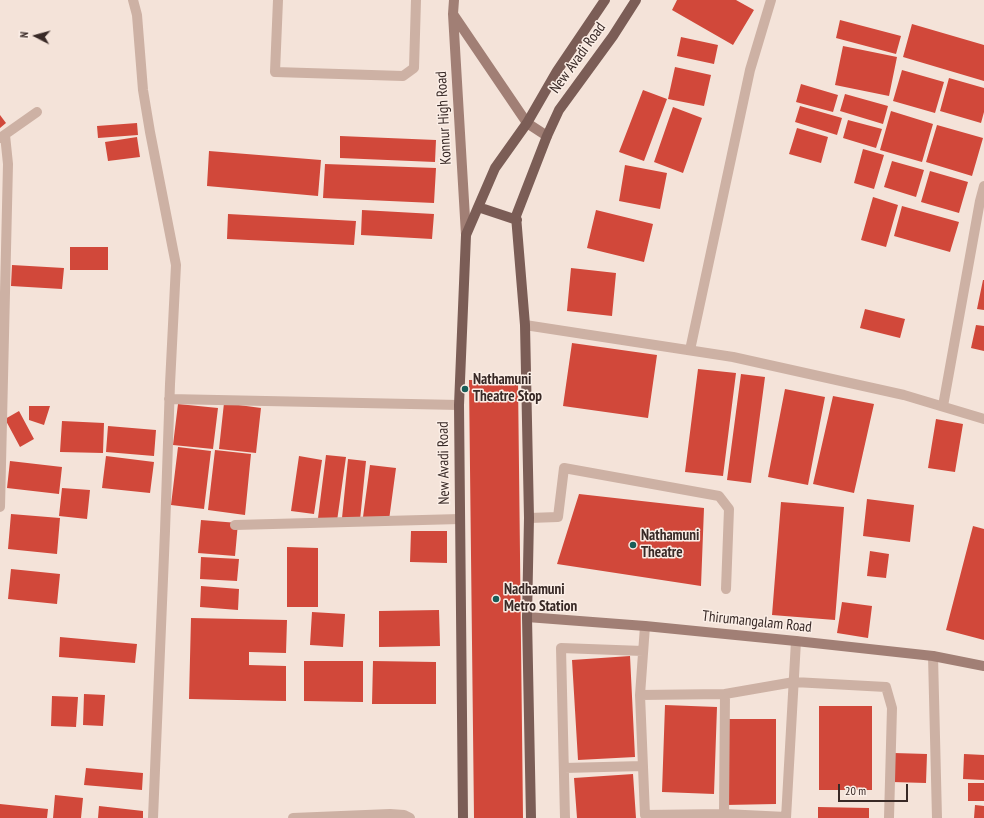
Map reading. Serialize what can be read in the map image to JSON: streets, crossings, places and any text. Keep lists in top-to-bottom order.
{
  "streets": {
    "main road": ["New Avadi Road"],
    "street": ["Konnur High Road", "Thirumangalam Road"]
  },
  "crossings": [
    ["New Avadi Road", "Konnur High Road"],
    ["New Avadi Road", "Thirumangalam Road"]
  ],
  "places": ["Nathamuni Theatre Stop", "Nathamuni Theatre", "Nadhamuni Metro Station"],
  "scale_bar": "20 m",
  "north": "left"
}
